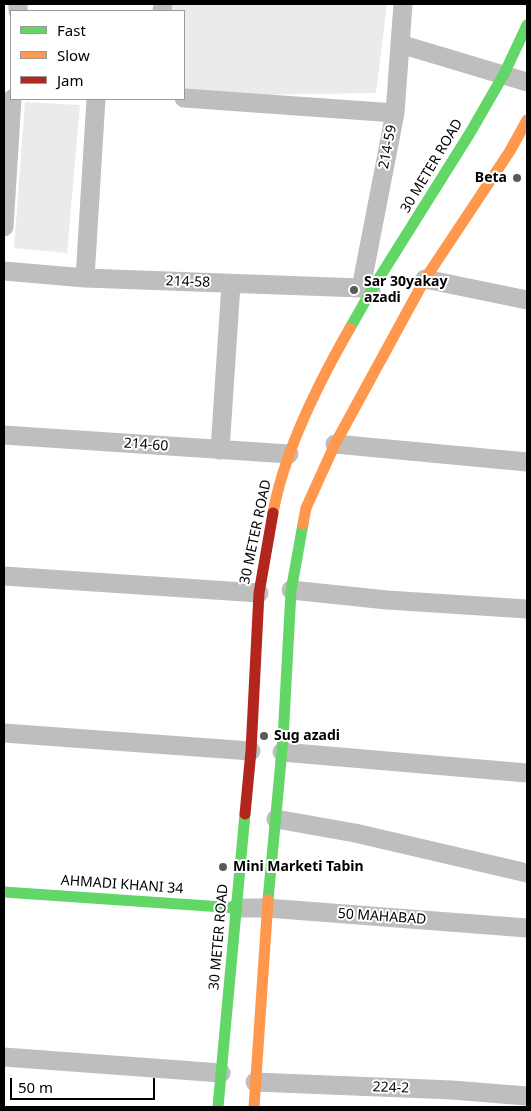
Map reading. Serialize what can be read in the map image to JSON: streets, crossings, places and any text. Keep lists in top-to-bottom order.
{
  "streets": {
    "main road": ["30 METER ROAD", "AHMADI KHANI 34"],
    "street": [
      "214-59",
      "214-58",
      "214-60",
      "50 MAHABAD",
      "224-2"
    ]
  },
  "crossings": [
    ["214-59", "30 METER ROAD"],
    ["214-59", "214-58"],
    ["30 METER ROAD", "214-58"],
    ["30 METER ROAD", "214-60"],
    ["30 METER ROAD", "AHMADI KHANI 34"],
    ["30 METER ROAD", "50 MAHABAD"],
    ["AHMADI KHANI 34", "50 MAHABAD"]
  ],
  "places": [
    "Beta",
    "Sar 30yakay azadi",
    "Sug azadi",
    "Mini Marketi Tabin"
  ],
  "legend": ["Fast", "Slow", "Jam"],
  "scale_bar": "50 m"
}
